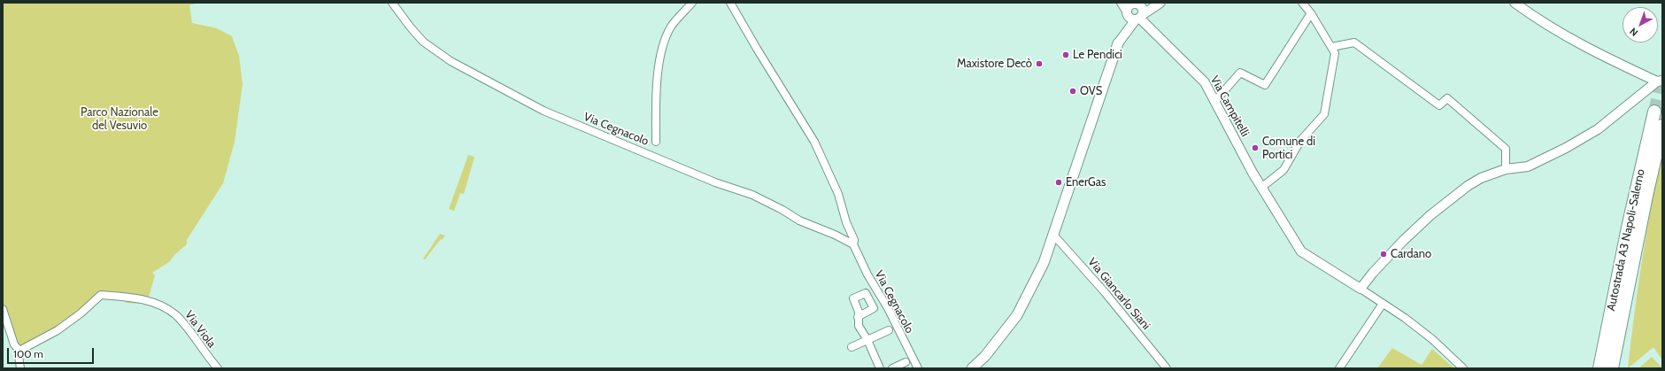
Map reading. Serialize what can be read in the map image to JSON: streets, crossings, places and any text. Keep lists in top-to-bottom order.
{
  "streets": {
    "highway": ["Autostrada A3 Napoli-Salerno"],
    "street": [
      "Via Campitelli",
      "Via Cegnacolo",
      "Via Giancarlo Siani",
      "Via Viola"
    ]
  },
  "parks": ["Parco Nazionale del Vesuvio"],
  "places": [
    "Le Pendici",
    "Maxistore Decò",
    "OVS",
    "Comune di Portici",
    "EnerGas",
    "Cardano"
  ],
  "scale_bar": "100 m",
  "north": "bottom left"
}
